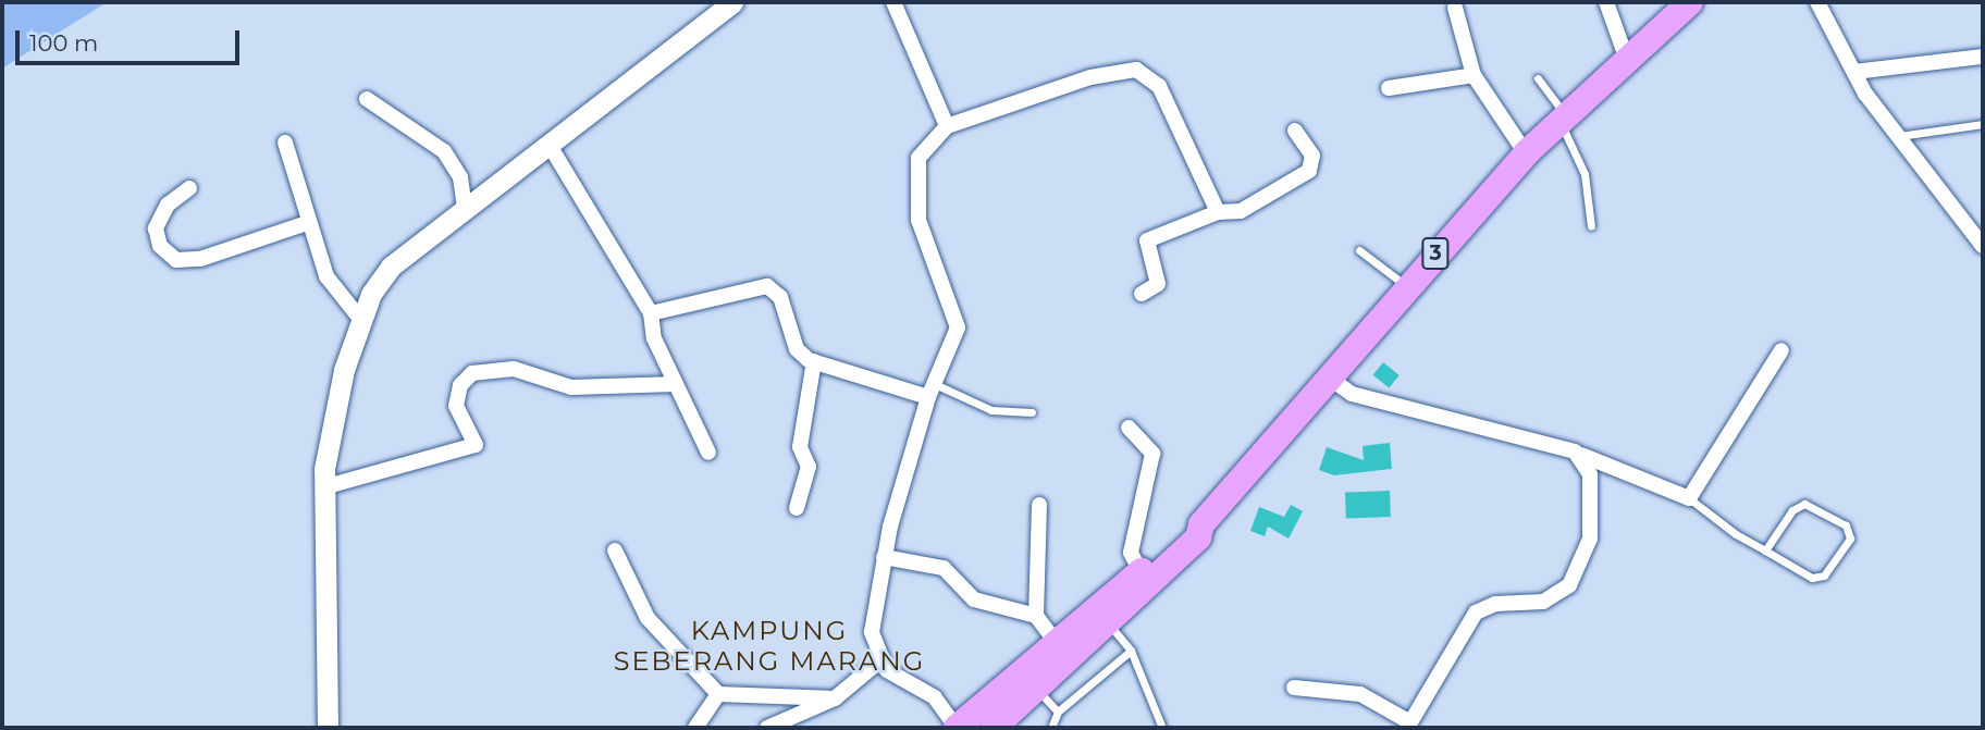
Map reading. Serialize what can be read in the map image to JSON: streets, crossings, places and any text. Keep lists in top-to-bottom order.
{
  "streets": {
    "highway": ["3"]
  },
  "districts": ["KAMPUNG SEBERANG MARANG"],
  "scale_bar": "100 m"
}
